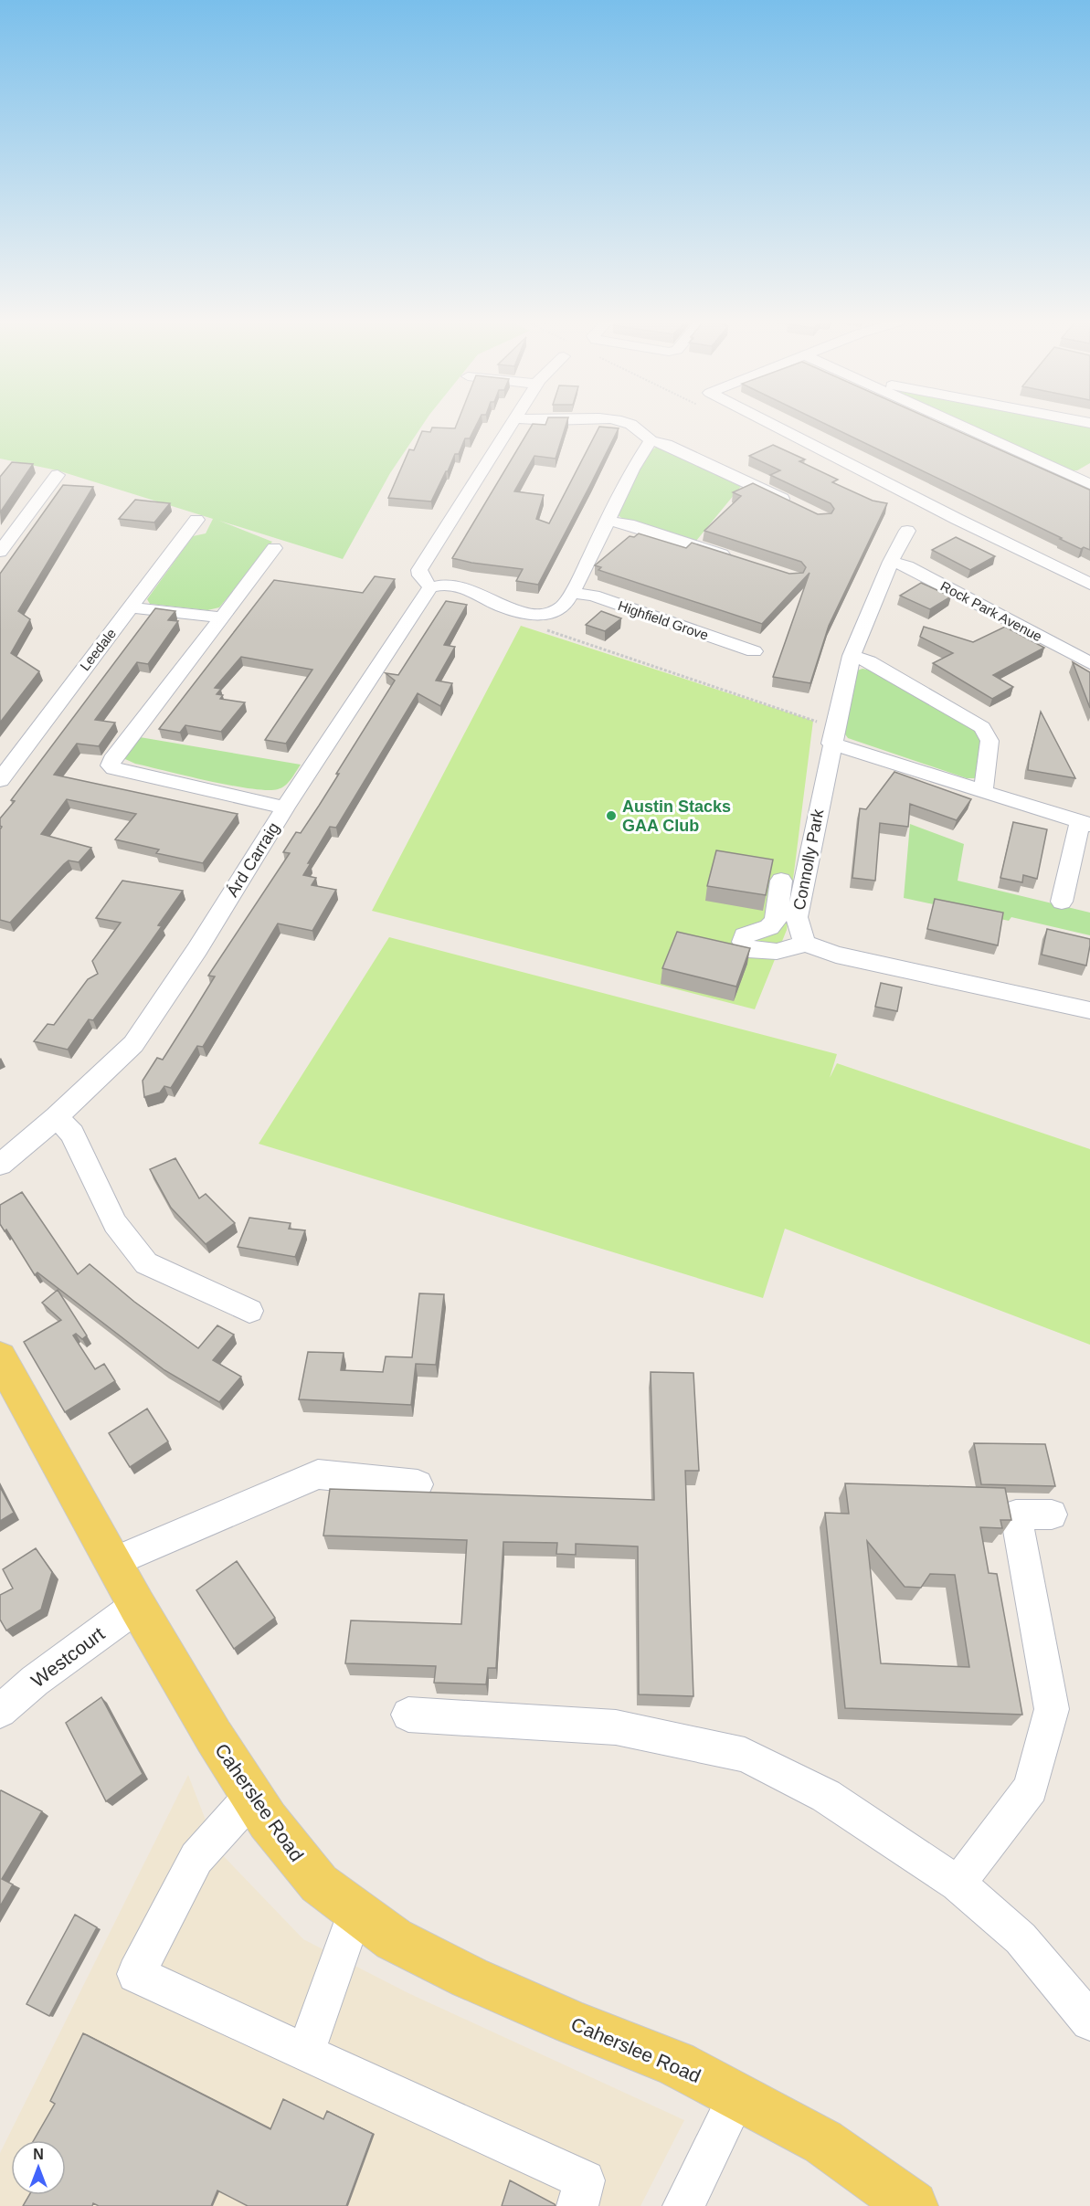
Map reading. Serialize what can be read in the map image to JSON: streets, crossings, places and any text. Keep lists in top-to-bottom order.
{
  "streets": {
    "main road": ["Caherslee Road"],
    "street": [
      "Rock Park Avenue",
      "Highfield Grove",
      "Leedale",
      "Árd Carraig",
      "Connolly Park",
      "Westcourt"
    ]
  },
  "crossings": [
    ["Westcourt", "Caherslee Road"]
  ],
  "places": ["Austin Stacks GAA Club"],
  "north": "top"
}
